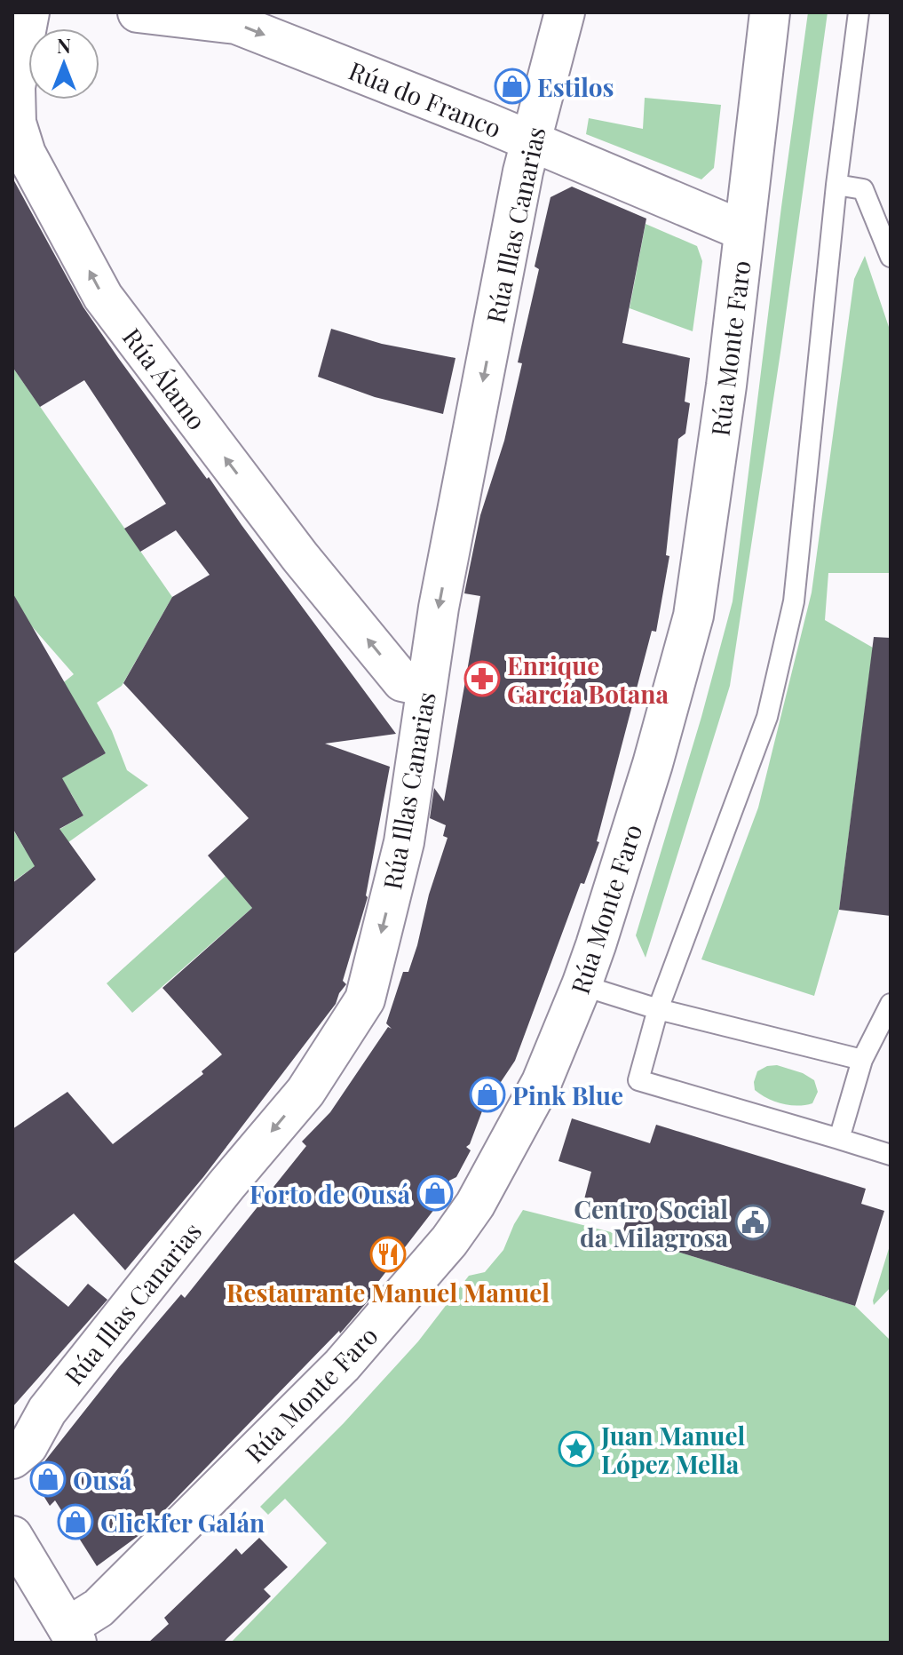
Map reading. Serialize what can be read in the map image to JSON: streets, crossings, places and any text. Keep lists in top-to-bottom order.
{
  "streets": {
    "street": [
      "Rúa do Franco",
      "Rúa Illas Canarias",
      "Rúa Monte Faro",
      "Rúa Álamo"
    ]
  },
  "crossings": [
    ["Rúa do Franco", "Rúa Illas Canarias"],
    ["Rúa do Franco", "Rúa Monte Faro"],
    ["Rúa Illas Canarias", "Rúa Álamo"]
  ],
  "one_way": ["Rúa do Franco", "Rúa Illas Canarias", "Rúa Álamo"],
  "places": {
    "shop": [
      "Estilos",
      "Pink Blue",
      "Forto de Ousá",
      "Ousá",
      "Clickfer Galán"
    ],
    "pharmacy": ["Enrique García Botana"],
    "public building": ["Centro Social da Milagrosa"],
    "restaurant": ["Restaurante Manuel Manuel"],
    "place": ["Juan Manuel López Mella"]
  },
  "north": "top"
}
